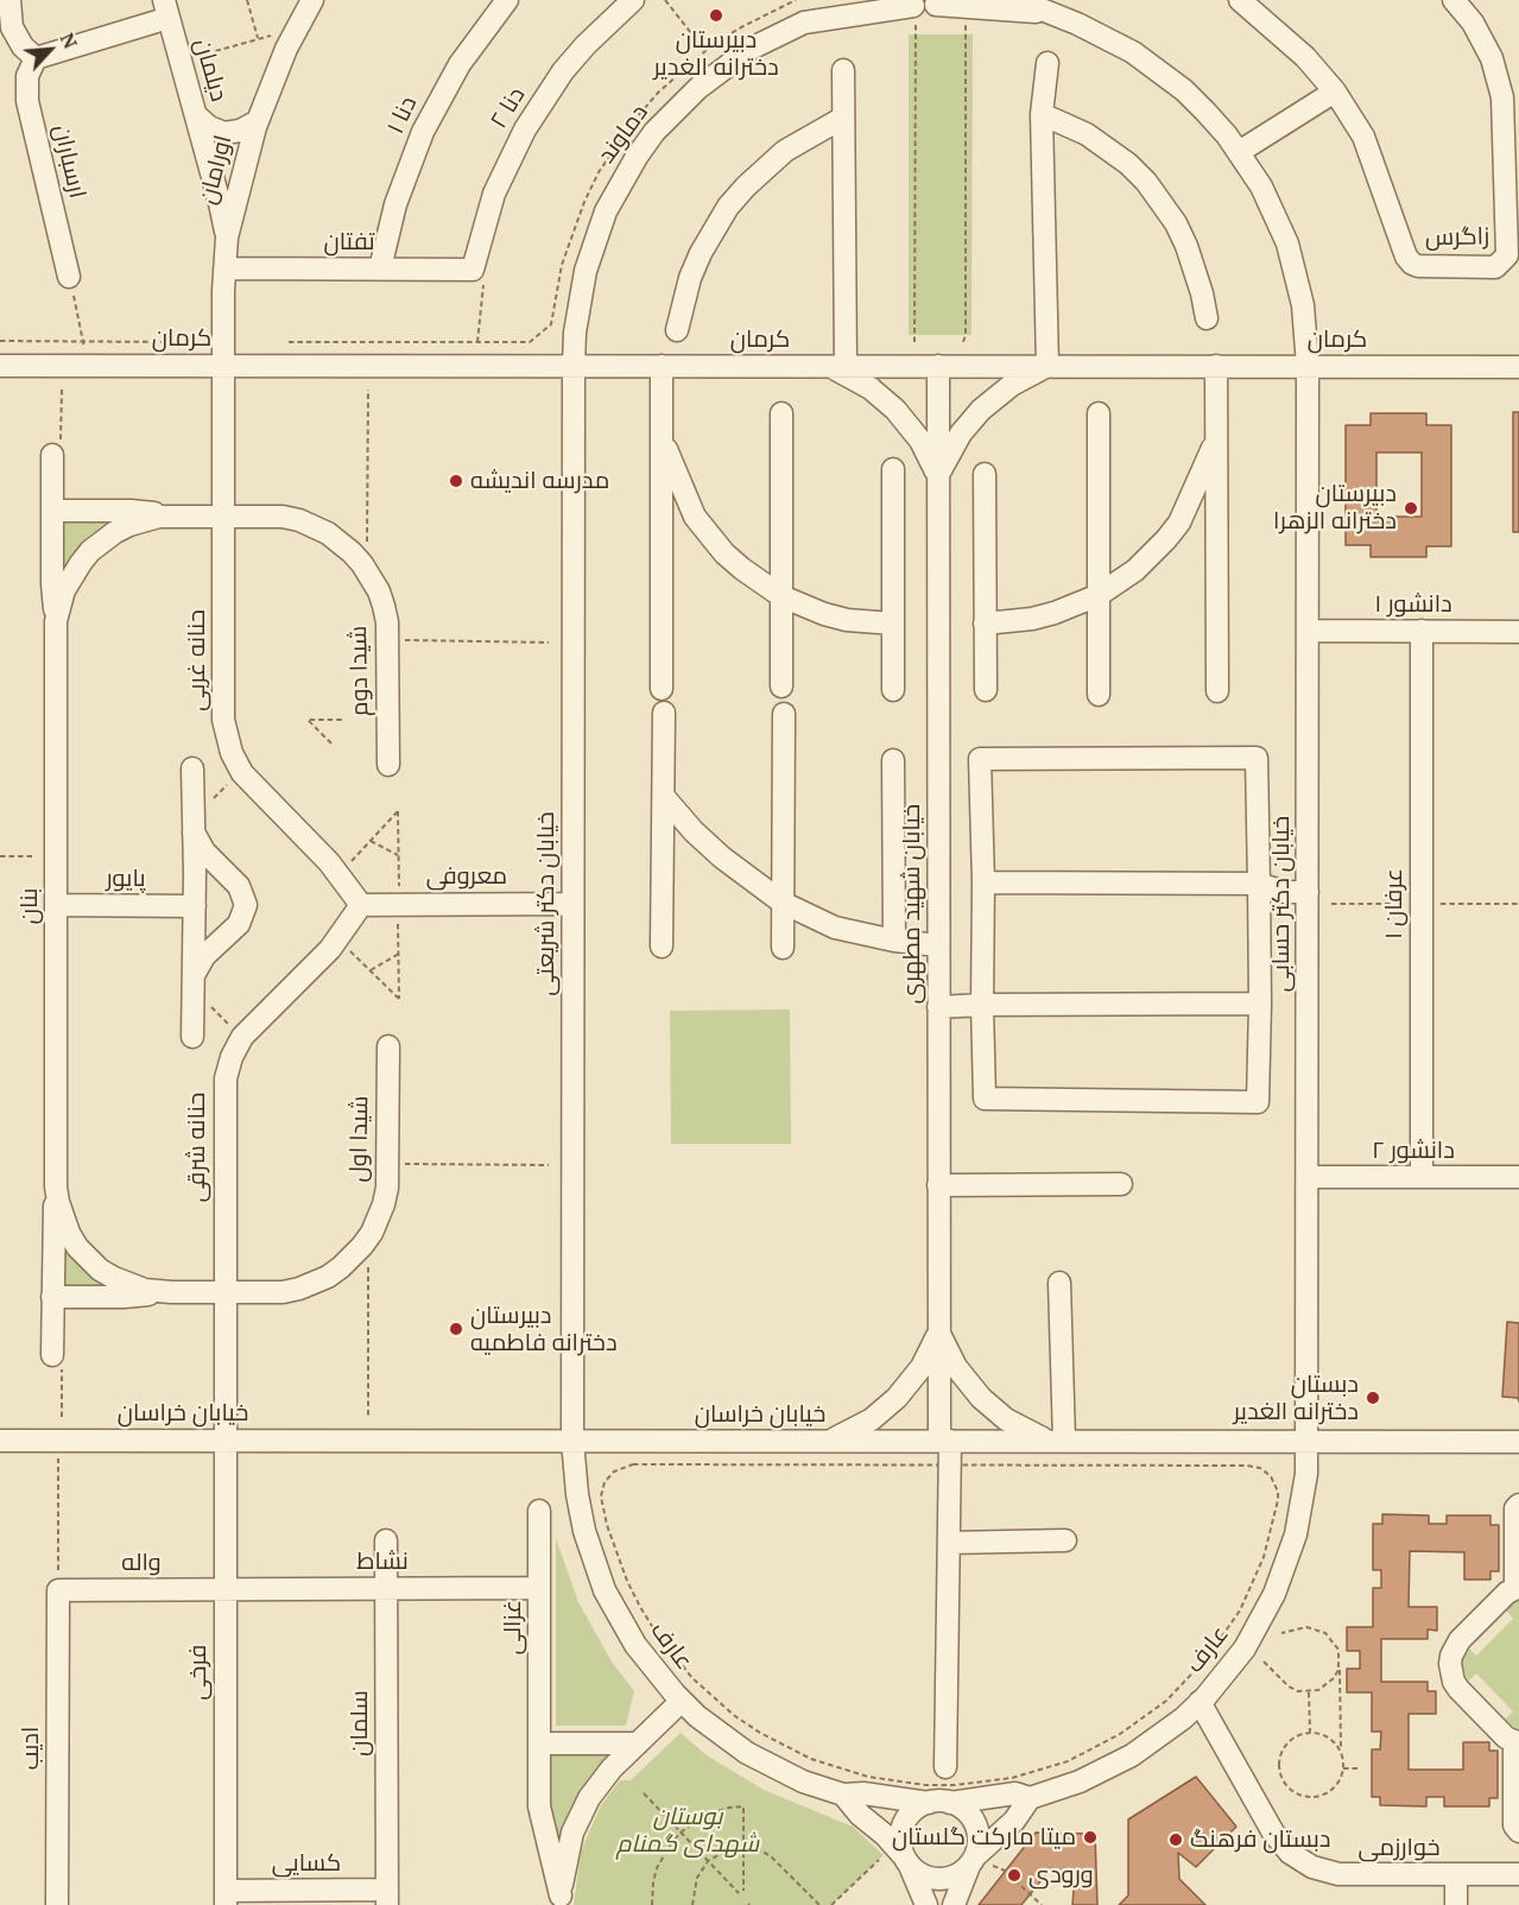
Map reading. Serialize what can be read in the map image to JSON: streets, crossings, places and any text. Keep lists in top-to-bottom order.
{
  "streets": {
    "street": [
      "دیلمان",
      "دنا ۲",
      "دنا ۱",
      "دماوند",
      "ارسباران",
      "اورامان",
      "زاگرس",
      "تفتان",
      "کرمان",
      "دانشور ۱",
      "حنانه غربی",
      "شیدا دوم",
      "معروفی",
      "پایور",
      "خیابان دکتر شریعتی",
      "خیابان شهید مطهری",
      "خیابان دکتر حسابی",
      "عرفان ۱",
      "بنان",
      "شیدا اول",
      "حنانه شرقی",
      "دانشور ۲",
      "خیابان خراسان",
      "نشاط",
      "واله",
      "غزالی",
      "عارف",
      "فرخی",
      "سلمان",
      "ادیب",
      "خوارزمی",
      "کسایی"
    ]
  },
  "crossings": [
    ["دیلمان", "اورامان"],
    ["دنا ۲", "تفتان"],
    ["دنا ۱", "تفتان"],
    ["دماوند", "کرمان"],
    ["دماوند", "خیابان دکتر شریعتی"],
    ["اورامان", "تفتان"],
    ["اورامان", "کرمان"],
    ["اورامان", "حنانه غربی"],
    ["کرمان", "حنانه غربی"],
    ["کرمان", "خیابان دکتر شریعتی"],
    ["کرمان", "خیابان شهید مطهری"],
    ["کرمان", "خیابان دکتر حسابی"],
    ["دانشور ۱", "خیابان دکتر حسابی"],
    ["دانشور ۱", "عرفان ۱"],
    ["حنانه غربی", "شیدا دوم"],
    ["حنانه غربی", "معروفی"],
    ["حنانه غربی", "بنان"],
    ["حنانه غربی", "حنانه شرقی"],
    ["شیدا دوم", "بنان"],
    ["معروفی", "خیابان دکتر شریعتی"],
    ["معروفی", "حنانه شرقی"],
    ["پایور", "بنان"],
    ["خیابان دکتر شریعتی", "خیابان خراسان"],
    ["خیابان دکتر شریعتی", "عارف"],
    ["خیابان شهید مطهری", "خیابان خراسان"],
    ["خیابان دکتر حسابی", "دانشور ۲"],
    ["خیابان دکتر حسابی", "خیابان خراسان"],
    ["خیابان دکتر حسابی", "عارف"],
    ["عرفان ۱", "دانشور ۲"],
    ["بنان", "شیدا اول"],
    ["بنان", "حنانه شرقی"],
    ["شیدا اول", "حنانه شرقی"],
    ["حنانه شرقی", "خیابان خراسان"],
    ["حنانه شرقی", "فرخی"],
    ["خیابان خراسان", "عارف"],
    ["خیابان خراسان", "فرخی"],
    ["نشاط", "واله"],
    ["نشاط", "غزالی"],
    ["نشاط", "فرخی"],
    ["نشاط", "سلمان"],
    ["واله", "فرخی"],
    ["واله", "ادیب"],
    ["غزالی", "عارف"],
    ["عارف", "خوارزمی"],
    ["فرخی", "کسایی"],
    ["سلمان", "کسایی"]
  ],
  "parks": ["بوستان شهدای گمنام"],
  "places": [
    "دبیرستان دخترانه الغدیر",
    "مدرسه اندیشه",
    "دبیرستان دخترانه الزهرا",
    "دبیرستان دخترانه فاطمیه",
    "دبستان دخترانه الغدیر",
    "میتا مارکت گلستان",
    "دبستان فرهنگ",
    "ورودی"
  ],
  "north": "top right"
}
